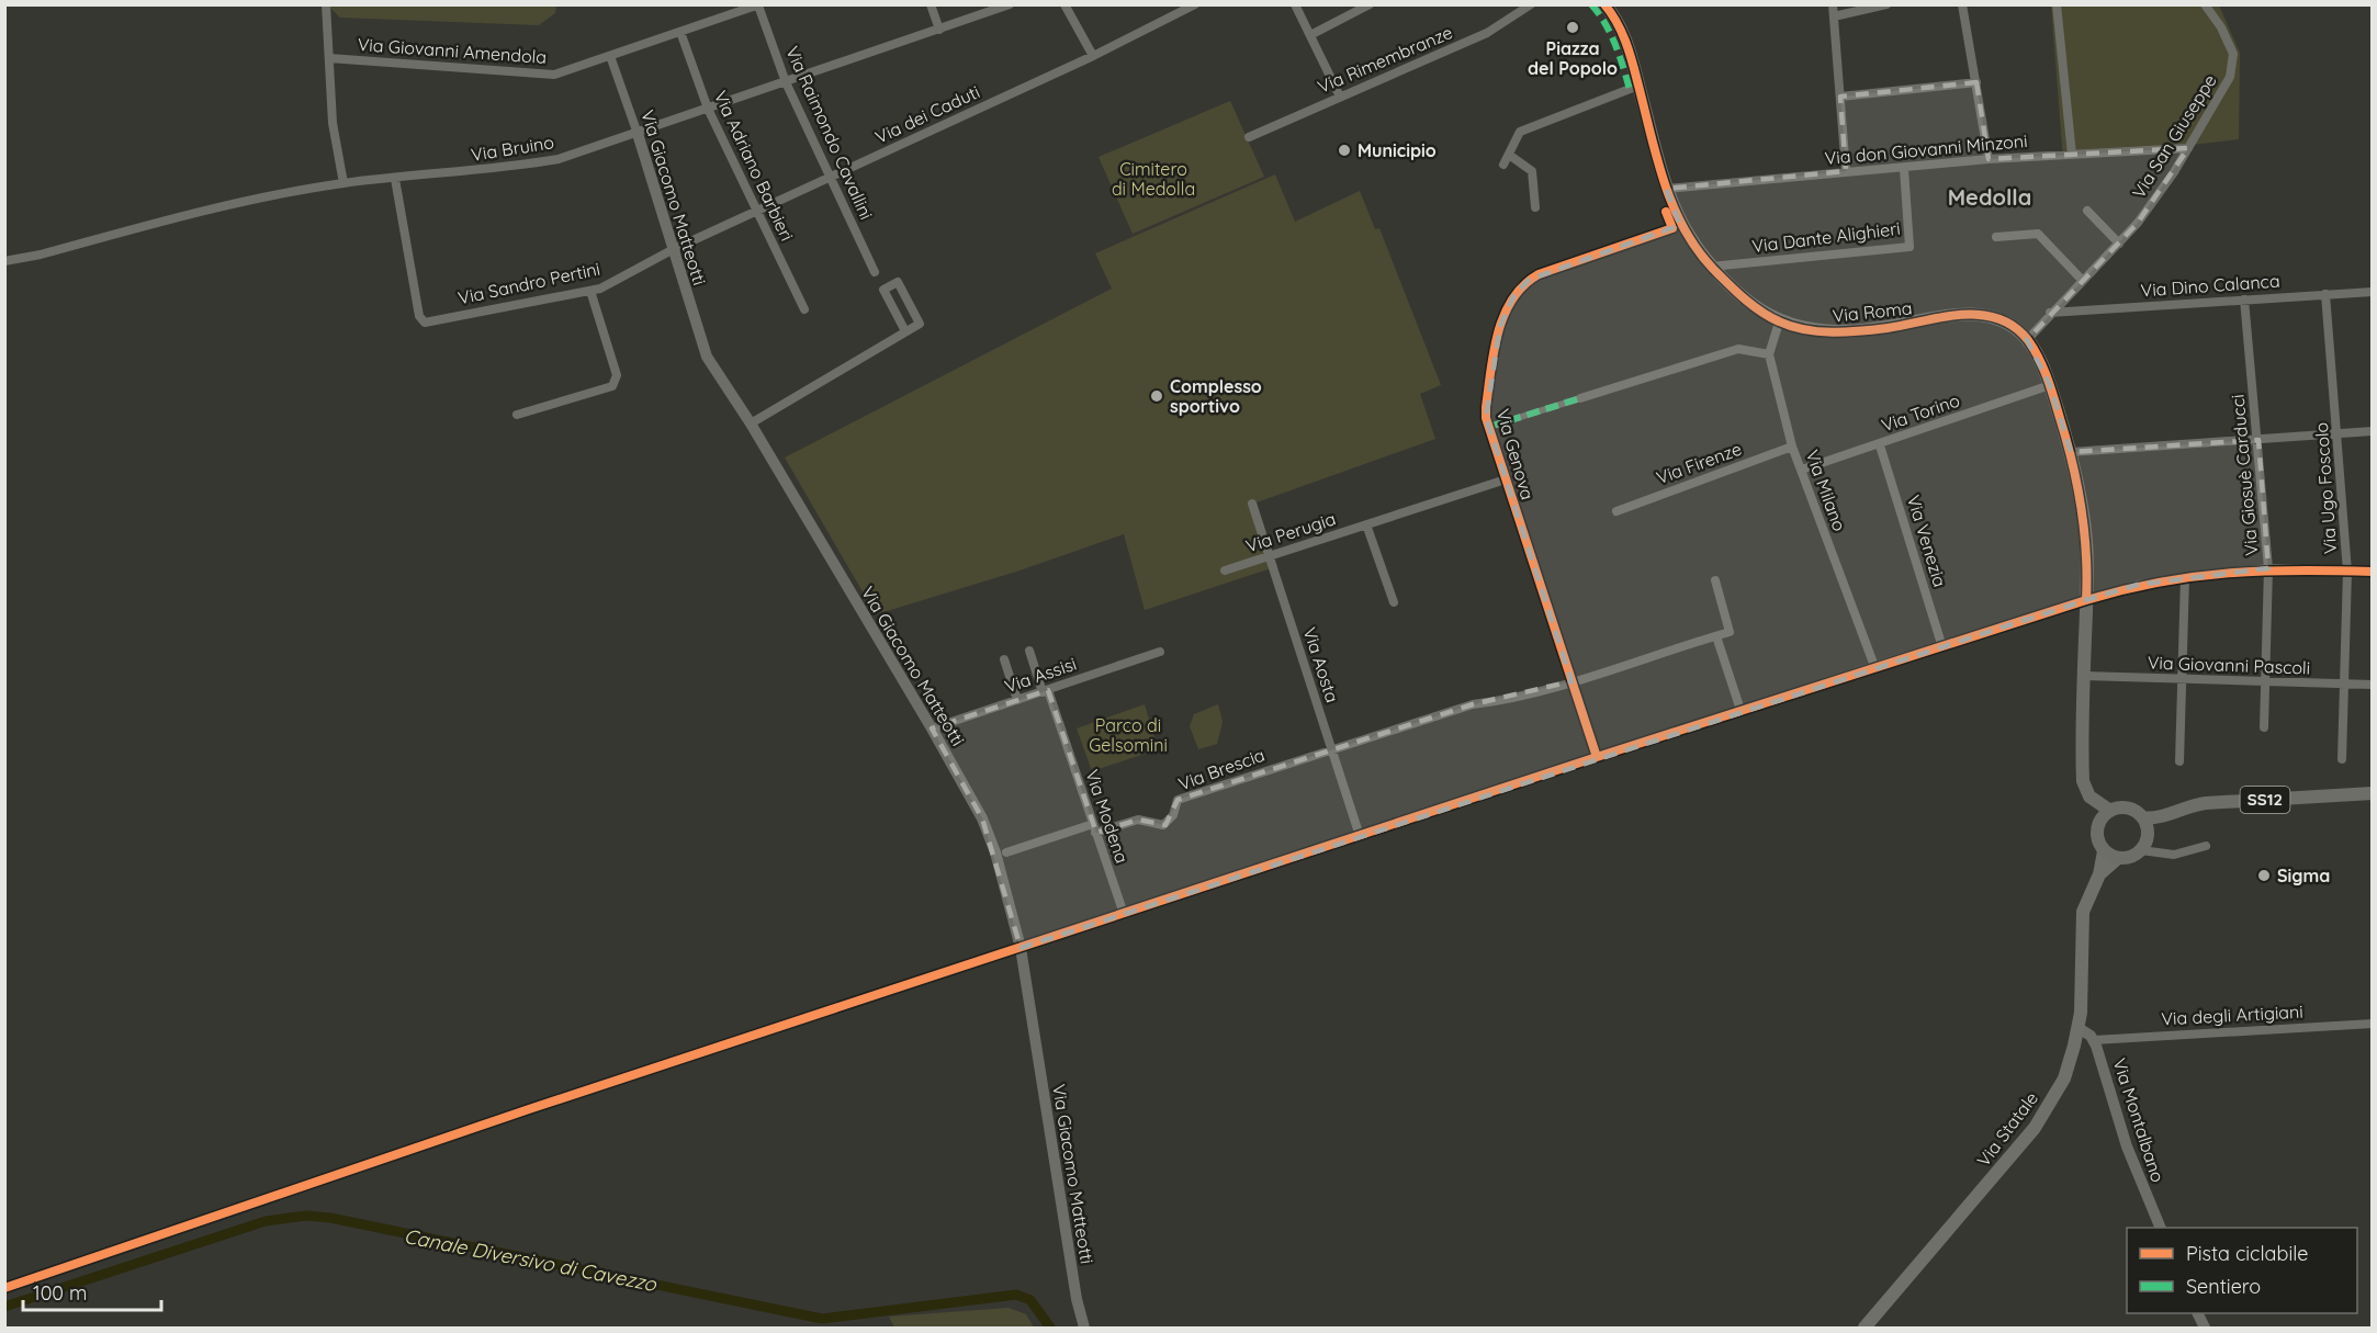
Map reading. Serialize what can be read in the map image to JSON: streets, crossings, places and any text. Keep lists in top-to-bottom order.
{
  "streets": {
    "main road": ["Via Roma", "SS12", "Via Statale"],
    "street": [
      "Via Giovanni Amendola",
      "Via Rimembranze",
      "Via dei Caduti",
      "Via Raimondo Cavallini",
      "Via San Giuseppe",
      "Via Bruino",
      "Via don Giovanni Minzoni",
      "Via Adriano Barbieri",
      "Via Giacomo Matteotti",
      "Via Dante Alighieri",
      "Via Sandro Pertini",
      "Via Dino Calanca",
      "Via Torino",
      "Via Genova",
      "Via Firenze",
      "Via Giosuè Carducci",
      "Via Ugo Foscolo",
      "Via Milano",
      "Via Perugia",
      "Via Venezia",
      "Via Aosta",
      "Via Giovanni Pascoli",
      "Via Assisi",
      "Via Brescia",
      "Via Modena",
      "Via degli Artigiani",
      "Via Montalbano"
    ]
  },
  "crossings": [
    ["Via Giovanni Amendola", "Via Raimondo Cavallini"],
    ["Via Giovanni Amendola", "Via Adriano Barbieri"],
    ["Via Giovanni Amendola", "Via Giacomo Matteotti"],
    ["Via dei Caduti", "Via Raimondo Cavallini"],
    ["Via dei Caduti", "Via Adriano Barbieri"],
    ["Via dei Caduti", "Via Giacomo Matteotti"],
    ["Via dei Caduti", "Via Sandro Pertini"],
    ["Via Raimondo Cavallini", "Via Bruino"],
    ["Via San Giuseppe", "Via don Giovanni Minzoni"],
    ["Via San Giuseppe", "Via Dino Calanca"],
    ["Via San Giuseppe", "Via Roma"],
    ["Via Bruino", "Via Adriano Barbieri"],
    ["Via Bruino", "Via Giacomo Matteotti"],
    ["Via Bruino", "Via Sandro Pertini"],
    ["Via don Giovanni Minzoni", "Via Dante Alighieri"],
    ["Via don Giovanni Minzoni", "Via Roma"],
    ["Via Giacomo Matteotti", "Via Sandro Pertini"],
    ["Via Giacomo Matteotti", "Via Assisi"],
    ["Via Dante Alighieri", "Via Roma"],
    ["Via Dino Calanca", "Via Giosuè Carducci"],
    ["Via Dino Calanca", "Via Ugo Foscolo"],
    ["Via Roma", "Via Torino"],
    ["Via Roma", "Via Genova"],
    ["Via Roma", "Via Giovanni Pascoli"],
    ["Via Roma", "Via Statale"],
    ["Via Torino", "Via Milano"],
    ["Via Torino", "Via Venezia"],
    ["Via Genova", "Via Perugia"],
    ["Via Firenze", "Via Milano"],
    ["Via Giosuè Carducci", "Via Giovanni Pascoli"],
    ["Via Ugo Foscolo", "Via Giovanni Pascoli"],
    ["Via Perugia", "Via Aosta"],
    ["Via Aosta", "Via Brescia"],
    ["Via Assisi", "Via Modena"],
    ["Via Brescia", "Via Modena"],
    ["Via degli Artigiani", "Via Montalbano"],
    ["Via Montalbano", "Via Statale"]
  ],
  "districts": ["Medolla"],
  "water": ["Canale Diversivo di Cavezzo"],
  "parks": ["Cimitero di Medolla", "Parco di Gelsomini"],
  "places": [
    "Piazza del Popolo",
    "Municipio",
    "Complesso sportivo",
    "Sigma"
  ],
  "legend": ["Pista ciclabile", "Sentiero"],
  "scale_bar": "100 m"
}
